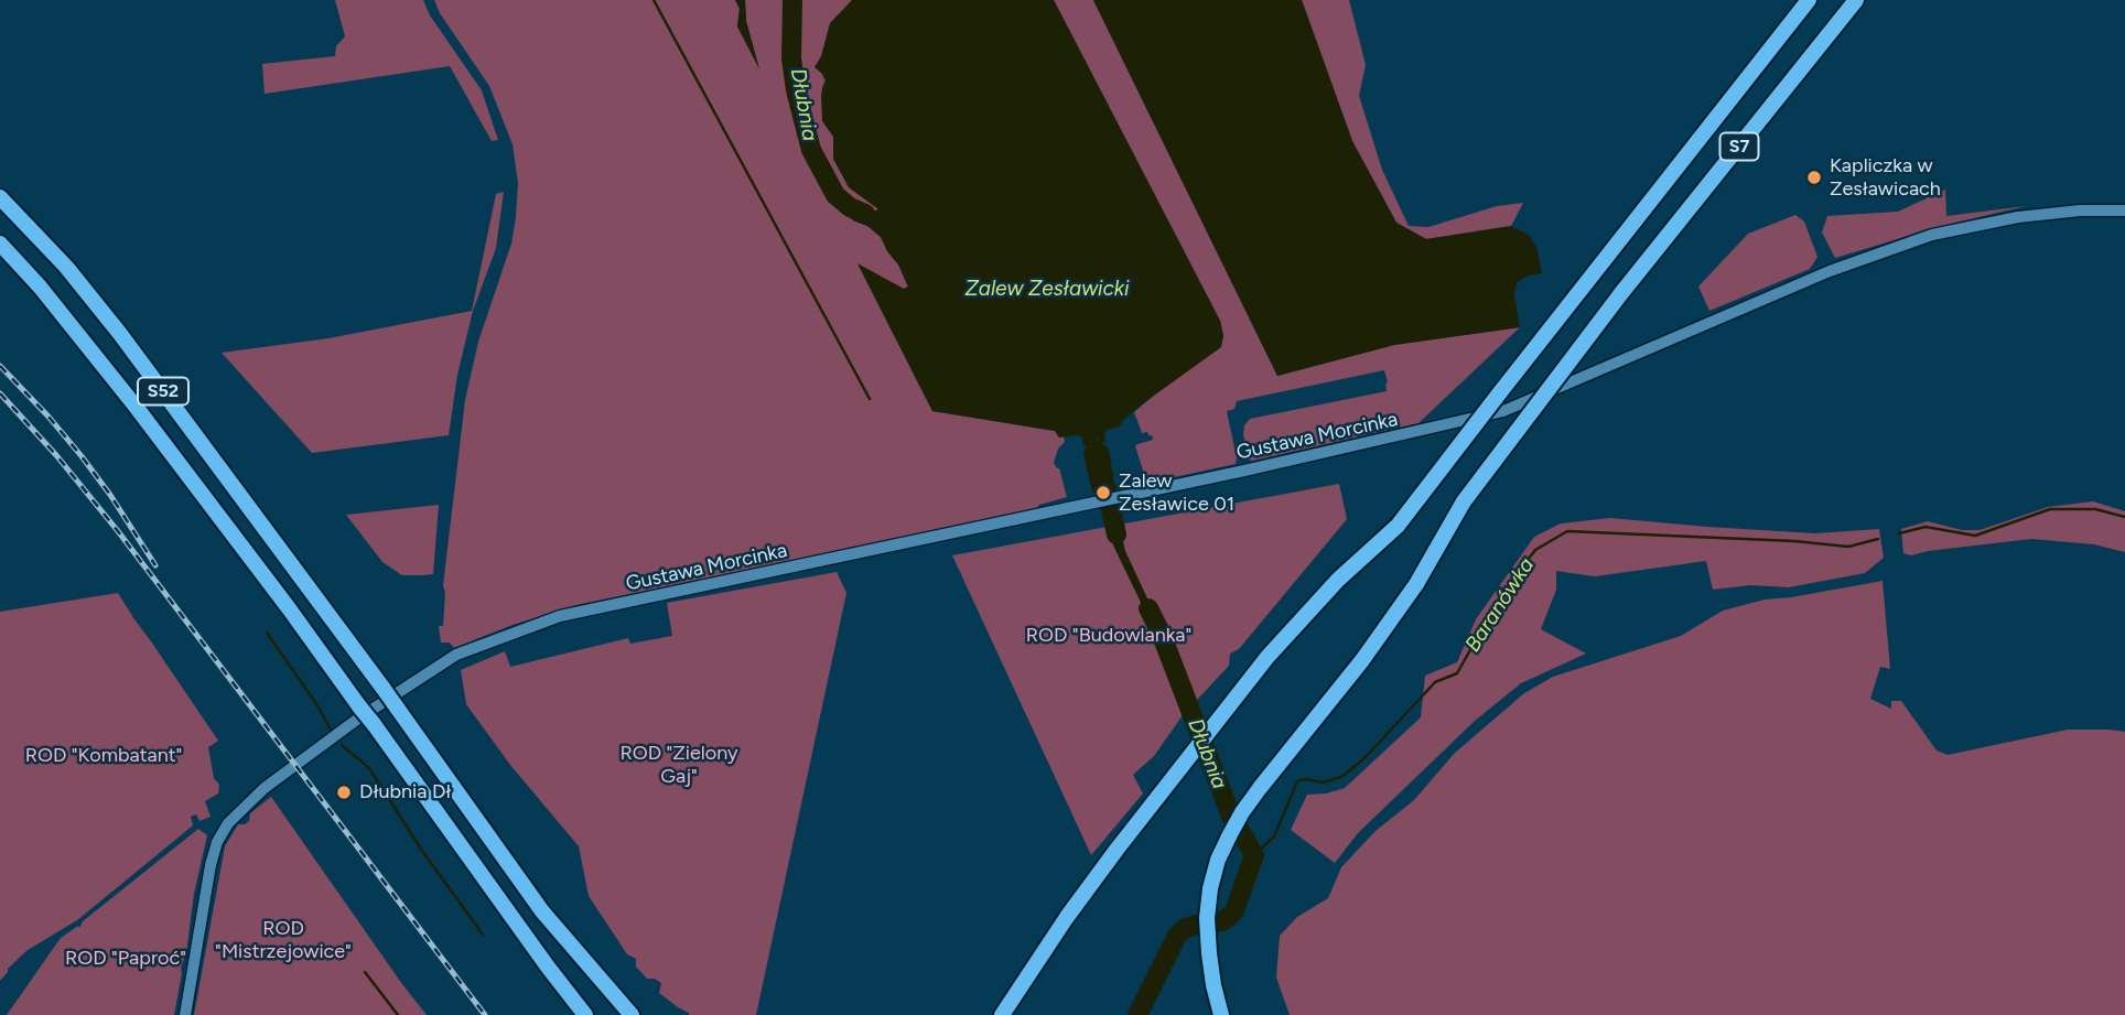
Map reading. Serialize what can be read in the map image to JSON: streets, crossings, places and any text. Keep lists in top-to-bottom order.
{
  "streets": {
    "highway": ["S7", "S52"],
    "street": ["Gustawa Morcinka"]
  },
  "water": ["Dłubnia", "Zalew Zesławicki", "Baranówka"],
  "parks": [
    "ROD \"Budowlanka\"",
    "ROD \"Zielony Gaj\"",
    "ROD \"Kombatant\"",
    "ROD \"Mistrzejowice\"",
    "ROD \"Paproć\""
  ],
  "places": ["Kapliczka w Zesławicach", "Zalew Zesławice 01", "Dłubnia Dł"]
}
